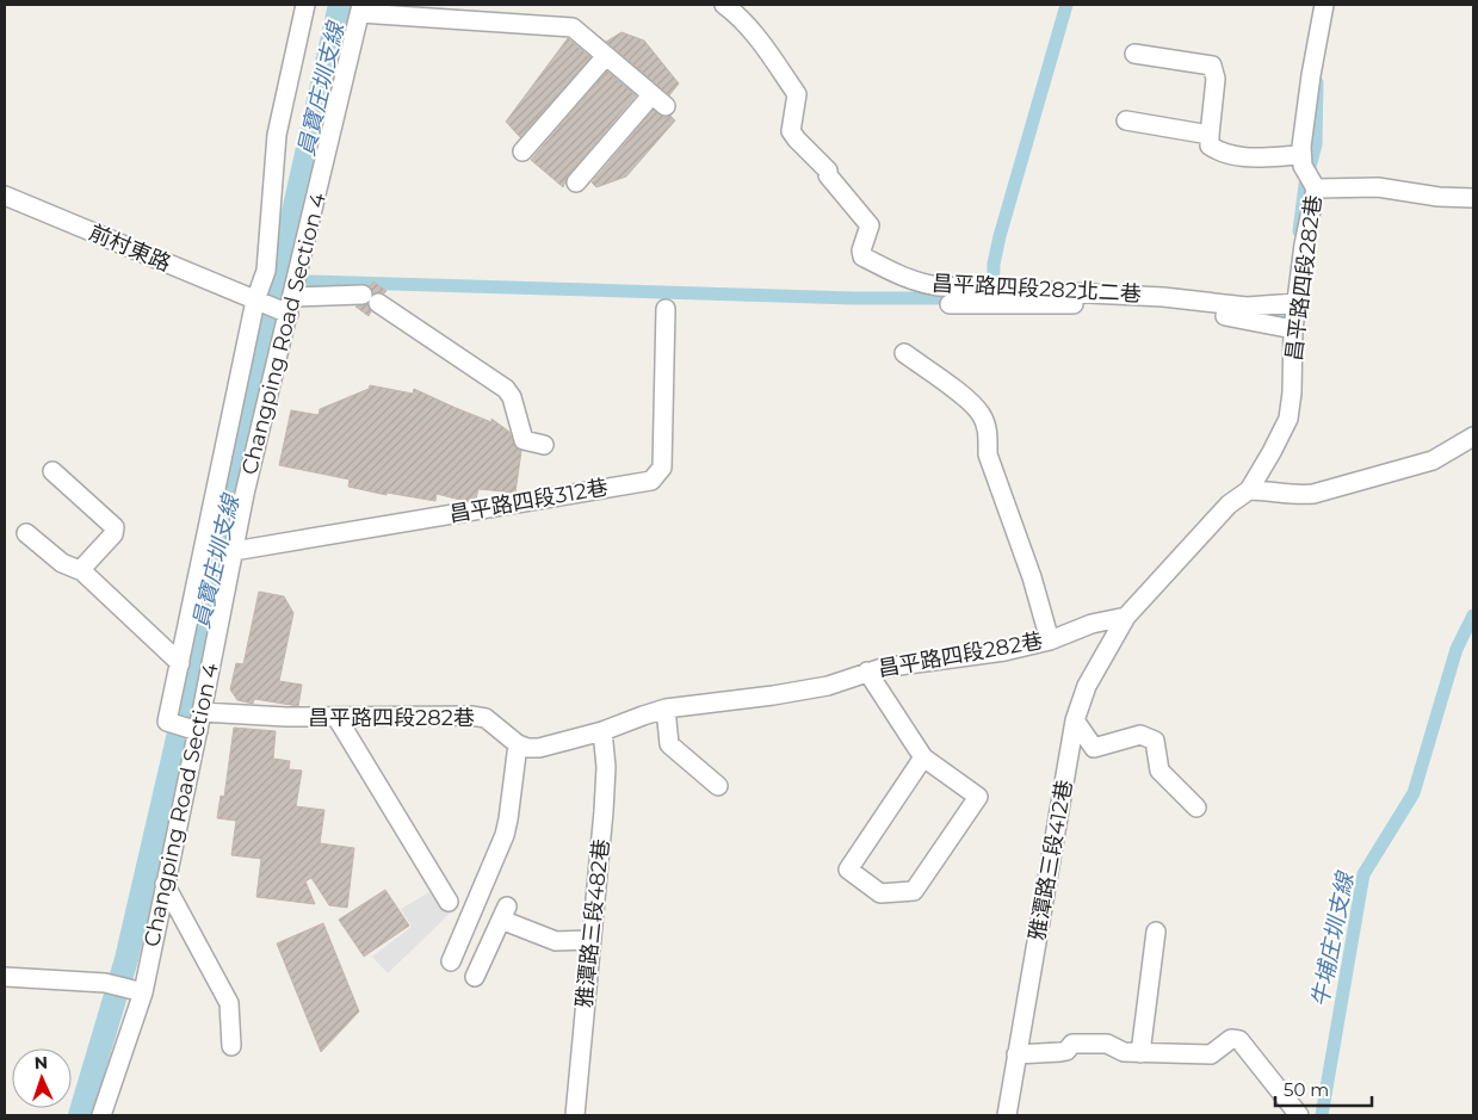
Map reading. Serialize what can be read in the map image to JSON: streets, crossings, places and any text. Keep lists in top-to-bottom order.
{
  "streets": {
    "street": [
      "前村東路",
      "昌平路四段282巷",
      "昌平路四段282北二巷",
      "Changping Road Section 4",
      "昌平路四段312巷",
      "雅潭路三段412巷",
      "雅潭路三段482巷"
    ]
  },
  "crossings": [
    ["前村東路", "Changping Road Section 4"],
    ["昌平路四段282巷", "昌平路四段282北二巷"],
    ["昌平路四段282巷", "Changping Road Section 4"],
    ["昌平路四段282巷", "雅潭路三段412巷"],
    ["昌平路四段282巷", "雅潭路三段482巷"],
    ["Changping Road Section 4", "昌平路四段312巷"]
  ],
  "water": ["員寶庄圳支線", "牛埔庄圳支線"],
  "scale_bar": "50 m",
  "north": "top"
}
